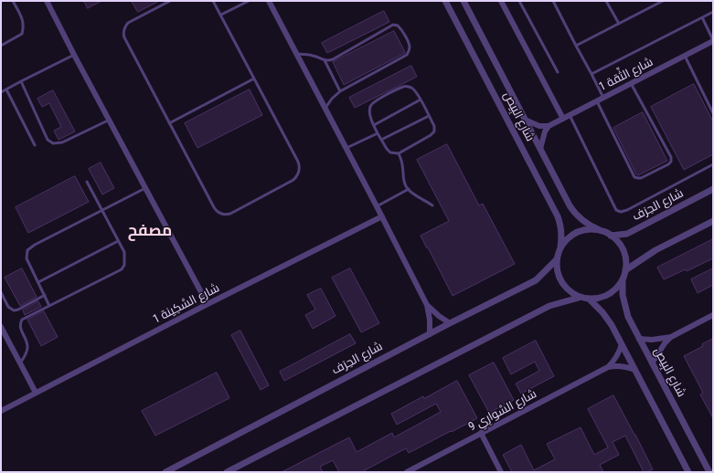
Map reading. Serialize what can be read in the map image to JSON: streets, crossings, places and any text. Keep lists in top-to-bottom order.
{
  "streets": {
    "street": [
      "شارع الثِّقة 1",
      "شارع البِيص",
      "شارع الحِرَف",
      "شارع السَّكِينة 1",
      "شارع السَّوارِي 9"
    ]
  },
  "crossings": [
    ["شارع البِيص", "شارع الحِرَف"]
  ],
  "districts": ["مصفح"]
}
